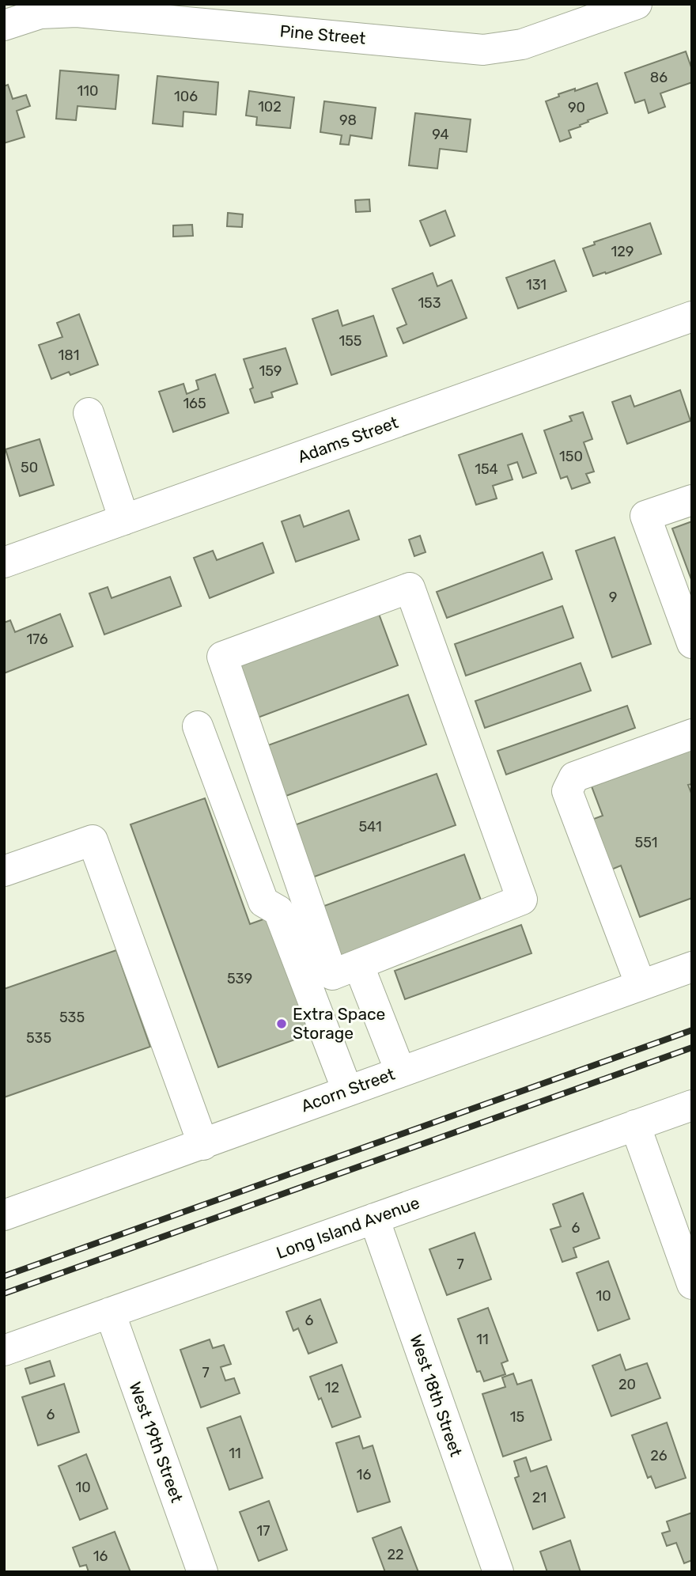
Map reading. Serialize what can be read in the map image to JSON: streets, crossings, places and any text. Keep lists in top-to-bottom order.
{
  "streets": {
    "street": [
      "Pine Street",
      "Adams Street",
      "Acorn Street",
      "Long Island Avenue",
      "West 18th Street",
      "West 19th Street"
    ]
  },
  "crossings": [
    ["Long Island Avenue", "West 18th Street"],
    ["Long Island Avenue", "West 19th Street"]
  ],
  "places": ["Extra Space Storage"],
  "house_numbers": [
    "86",
    "110",
    "106",
    "102",
    "90",
    "98",
    "94",
    "129",
    "131",
    "153",
    "155",
    "181",
    "159",
    "165",
    "150",
    "50",
    "154",
    "9",
    "176",
    "541",
    "551",
    "539",
    "535",
    "535",
    "6",
    "7",
    "10",
    "6",
    "11",
    "7",
    "20",
    "12",
    "6",
    "15",
    "11",
    "26",
    "16",
    "10",
    "21",
    "17",
    "22",
    "16"
  ]
}
